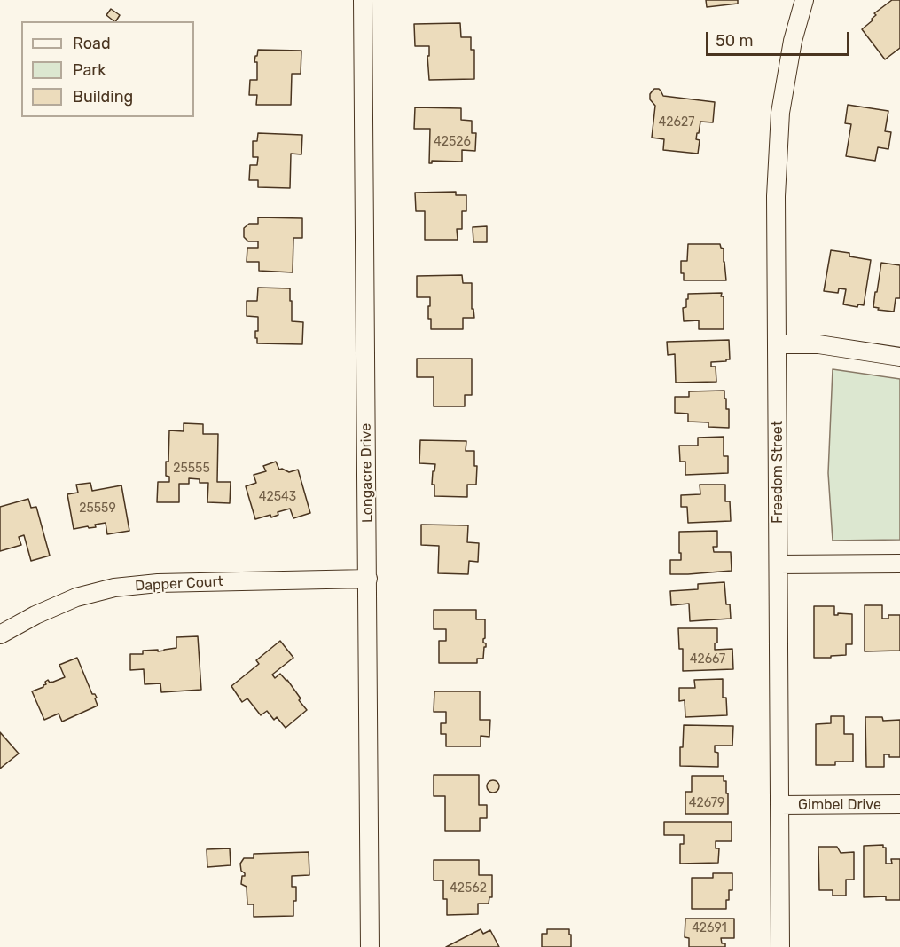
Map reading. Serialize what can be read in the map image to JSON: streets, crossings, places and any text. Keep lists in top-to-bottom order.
{
  "streets": {
    "street": [
      "Freedom Street",
      "Longacre Drive",
      "Dapper Court",
      "Gimbel Drive"
    ]
  },
  "crossings": [
    ["Freedom Street", "Gimbel Drive"],
    ["Longacre Drive", "Dapper Court"]
  ],
  "house_numbers": [
    "42627",
    "42526",
    "25555",
    "42543",
    "25559",
    "42667",
    "42679",
    "42562",
    "42691"
  ],
  "legend": ["Road", "Park", "Building"],
  "scale_bar": "50 m"
}
